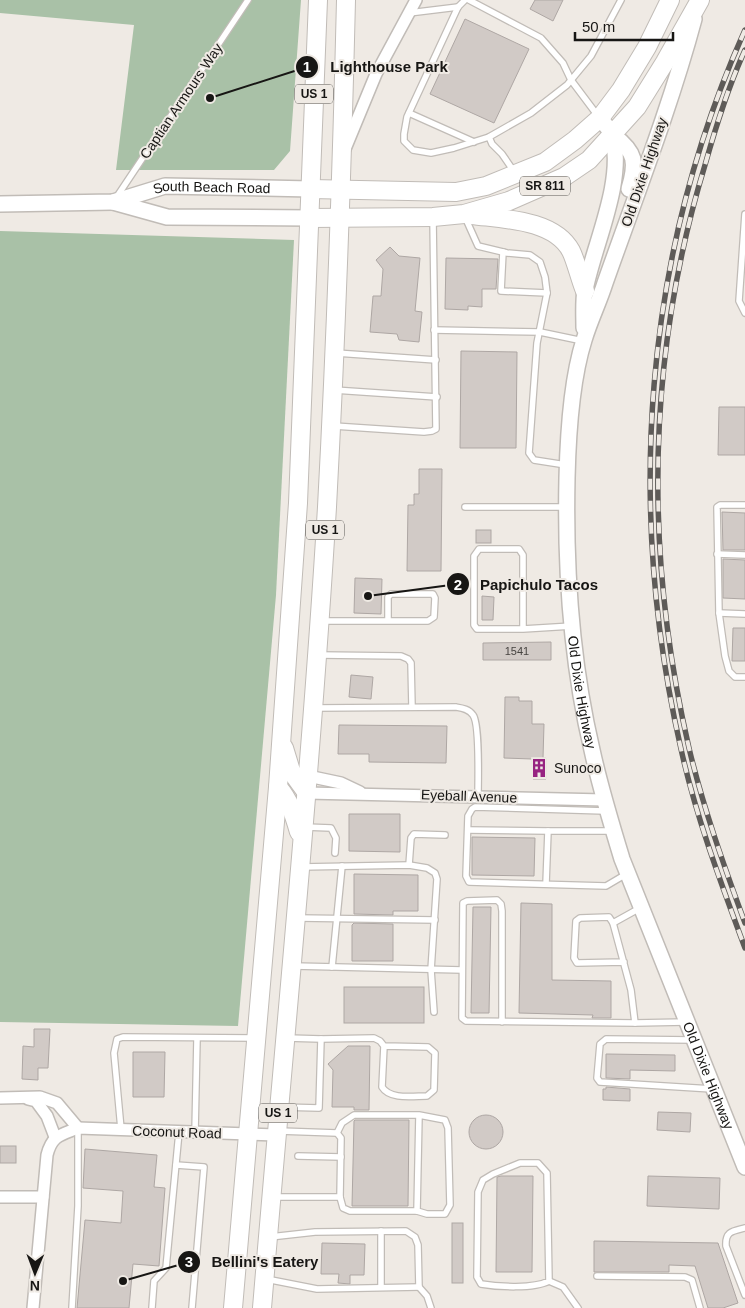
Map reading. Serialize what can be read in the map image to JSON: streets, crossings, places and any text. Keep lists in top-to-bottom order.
{
  "streets": {
    "main road": ["US 1", "Old Dixie Highway", "SR 811"],
    "street": ["South Beach Road", "Eyeball Avenue", "Coconut Road"],
    "lane": ["Captian Armours Way"]
  },
  "crossings": [
    ["US 1", "Old Dixie Highway"],
    ["US 1", "SR 811"],
    ["US 1", "South Beach Road"],
    ["US 1", "Eyeball Avenue"],
    ["US 1", "Coconut Road"],
    ["Captian Armours Way", "South Beach Road"],
    ["Old Dixie Highway", "South Beach Road"],
    ["Old Dixie Highway", "Eyeball Avenue"],
    ["SR 811", "South Beach Road"]
  ],
  "places": {
    "other": ["Lighthouse Park", "Papichulo Tacos", "Bellini's Eatery"],
    "building": ["Sunoco"]
  },
  "house_numbers": ["1541"],
  "scale_bar": "50 m",
  "north": "bottom"
}
